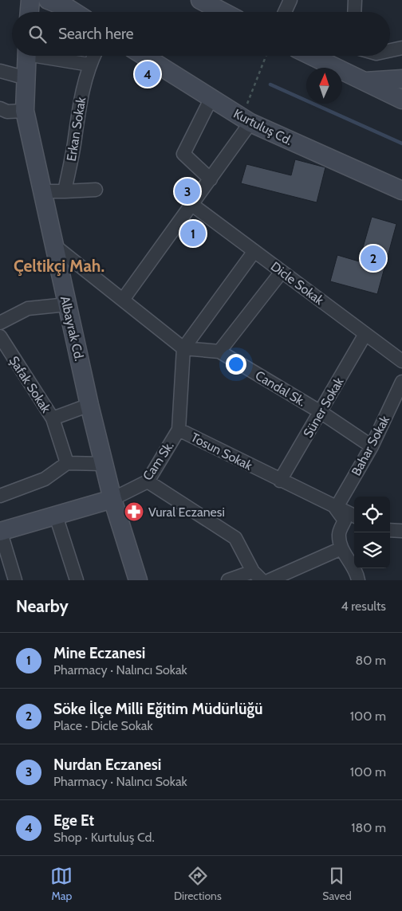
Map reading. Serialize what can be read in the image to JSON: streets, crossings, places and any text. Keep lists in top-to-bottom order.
{
  "streets": {
    "street": [
      "Kurtuluş Cd.",
      "Erkan Sokak",
      "Dicle Sokak",
      "Albayrak Cd.",
      "Şafak Sokak",
      "Candal Sk.",
      "Süner Sokak",
      "Bahar Sokak",
      "Tosun Sokak",
      "Cam Sk."
    ]
  },
  "crossings": [
    ["Dicle Sokak", "Süner Sokak"],
    ["Albayrak Cd.", "Şafak Sokak"],
    ["Albayrak Cd.", "Cam Sk."],
    ["Candal Sk.", "Süner Sokak"],
    ["Candal Sk.", "Bahar Sokak"],
    ["Candal Sk.", "Tosun Sokak"],
    ["Süner Sokak", "Tosun Sokak"],
    ["Bahar Sokak", "Tosun Sokak"],
    ["Tosun Sokak", "Cam Sk."]
  ],
  "districts": ["Çeltikçi Mah."],
  "places": {
    "pharmacy": ["Vural Eczanesi"]
  },
  "north": "top",
  "page": {
    "search": "Search here",
    "pins": [
      "4",
      "3",
      "1",
      "2"
    ],
    "heading": ["Nearby", "4 results"],
    "list": [
      {
        "mark": "1",
        "name": "Mine Eczanesi",
        "note": "Pharmacy · Nalıncı Sokak",
        "value": "80 m"
      },
      {
        "mark": "2",
        "name": "Söke İlçe Milli Eğitim Müdürlüğü",
        "note": "Place · Dicle Sokak",
        "value": "100 m"
      },
      {
        "mark": "3",
        "name": "Nurdan Eczanesi",
        "note": "Pharmacy · Nalıncı Sokak",
        "value": "100 m"
      },
      {
        "mark": "4",
        "name": "Ege Et",
        "note": "Shop · Kurtuluş Cd.",
        "value": "180 m"
      }
    ],
    "nav": ["Map", "Directions", "Saved"]
  }
}
